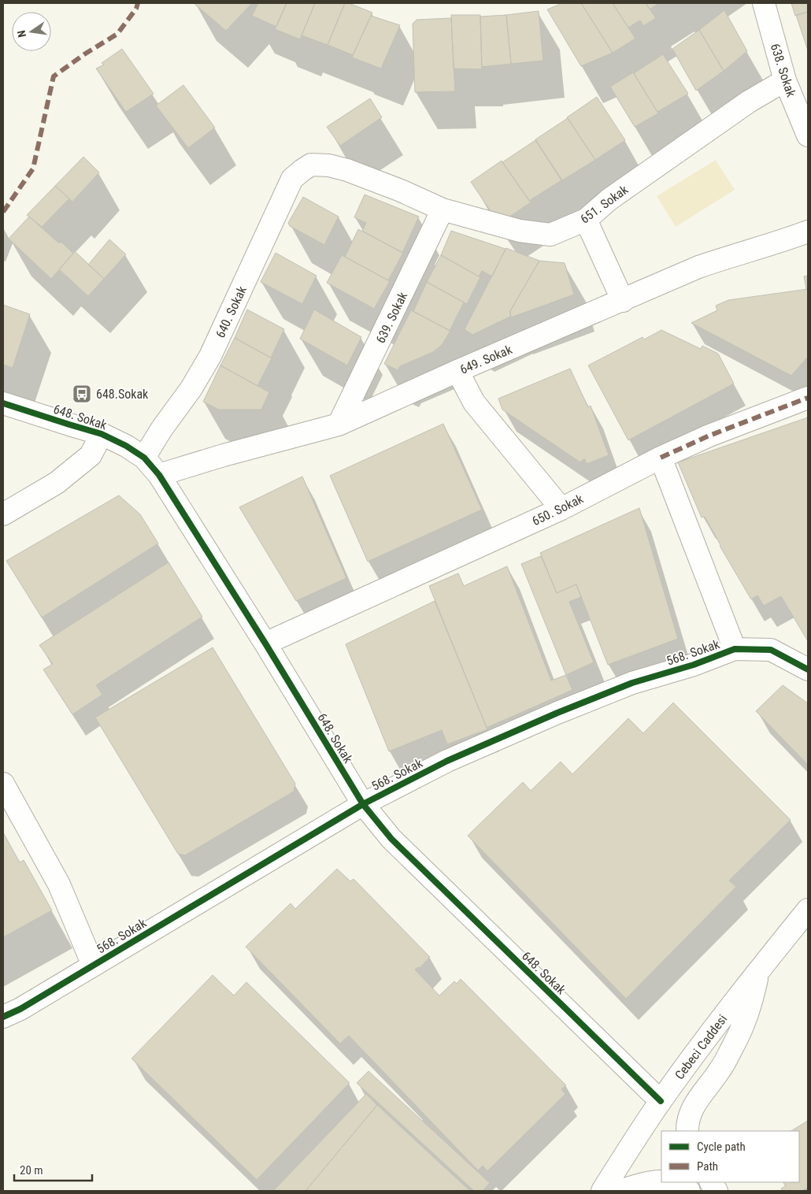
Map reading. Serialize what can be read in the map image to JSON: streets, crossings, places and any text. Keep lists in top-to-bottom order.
{
  "streets": {
    "street": [
      "638. Sokak",
      "651. Sokak",
      "640. Sokak",
      "639. Sokak",
      "649. Sokak",
      "648. Sokak",
      "650. Sokak",
      "568. Sokak",
      "Cebeci Caddesi"
    ]
  },
  "crossings": [
    ["638. Sokak", "651. Sokak"],
    ["651. Sokak", "640. Sokak"],
    ["651. Sokak", "639. Sokak"],
    ["640. Sokak", "648. Sokak"],
    ["639. Sokak", "649. Sokak"],
    ["649. Sokak", "648. Sokak"],
    ["648. Sokak", "650. Sokak"],
    ["648. Sokak", "568. Sokak"],
    ["648. Sokak", "Cebeci Caddesi"]
  ],
  "places": {
    "bus stop": ["648.Sokak"]
  },
  "legend": ["Cycle path", "Path"],
  "scale_bar": "20 m",
  "north": "left"
}
